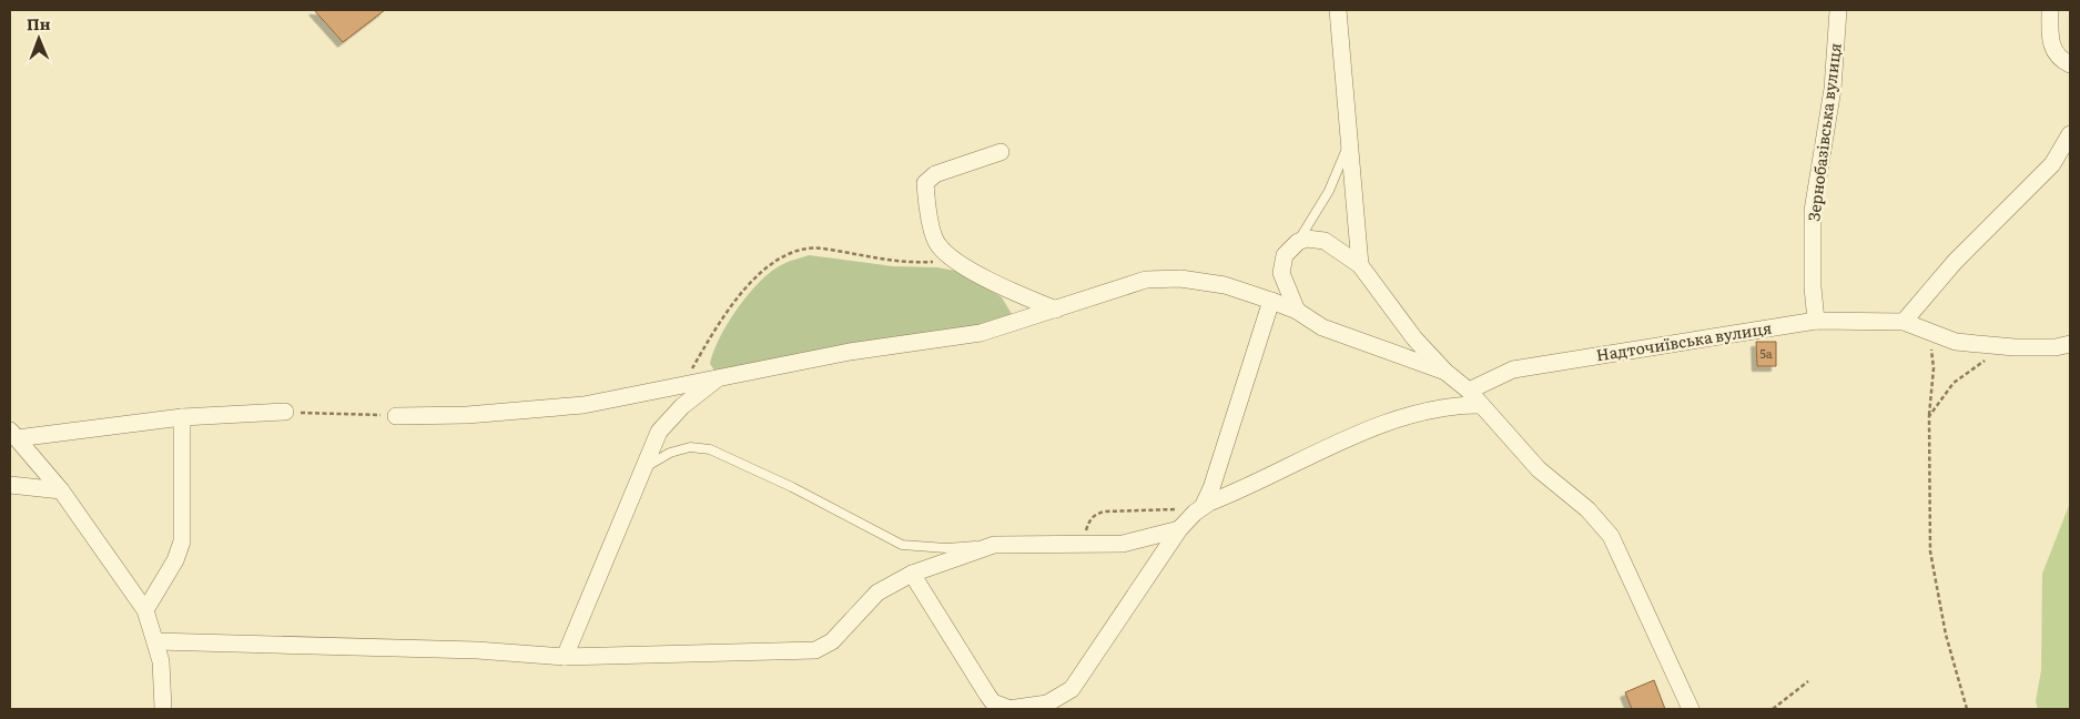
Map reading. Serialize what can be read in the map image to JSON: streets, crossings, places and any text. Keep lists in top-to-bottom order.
{
  "streets": {
    "street": ["Зернобазівська вулиця", "Надточиївська вулиця"]
  },
  "crossings": [
    ["Зернобазівська вулиця", "Надточиївська вулиця"]
  ],
  "house_numbers": ["5а"],
  "north": "top"
}
